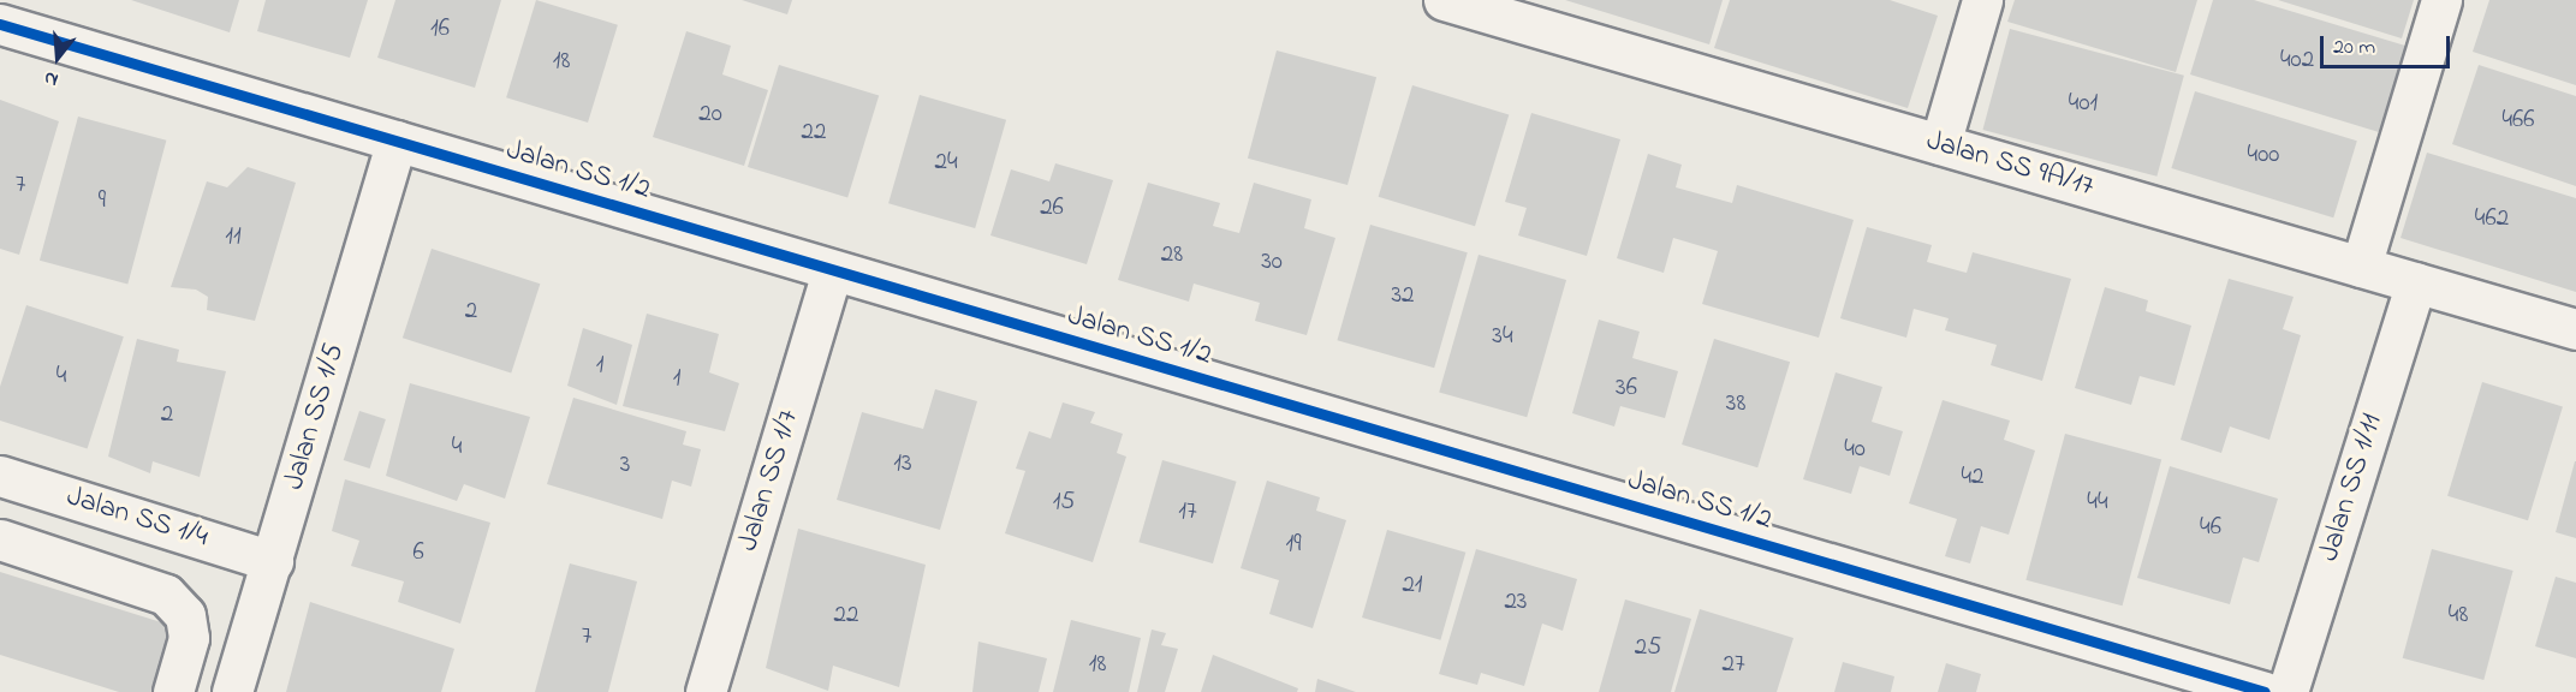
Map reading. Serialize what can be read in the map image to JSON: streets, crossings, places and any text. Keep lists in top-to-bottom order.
{
  "streets": {
    "street": [
      "Jalan SS 9A/17",
      "Jalan SS 1/2",
      "Jalan SS 1/5",
      "Jalan SS 1/7",
      "Jalan SS 1/11",
      "Jalan SS 1/4"
    ]
  },
  "crossings": [
    ["Jalan SS 9A/17", "Jalan SS 1/11"],
    ["Jalan SS 1/2", "Jalan SS 1/5"],
    ["Jalan SS 1/2", "Jalan SS 1/7"],
    ["Jalan SS 1/5", "Jalan SS 1/4"]
  ],
  "house_numbers": [
    "16",
    "402",
    "18",
    "401",
    "20",
    "466",
    "22",
    "400",
    "24",
    "7",
    "9",
    "26",
    "462",
    "11",
    "28",
    "30",
    "32",
    "2",
    "34",
    "1",
    "4",
    "1",
    "36",
    "38",
    "2",
    "4",
    "40",
    "13",
    "3",
    "42",
    "15",
    "44",
    "17",
    "46",
    "19",
    "6",
    "21",
    "23",
    "22",
    "48",
    "7",
    "25",
    "18",
    "27"
  ],
  "scale_bar": "20 m",
  "north": "bottom"
}
